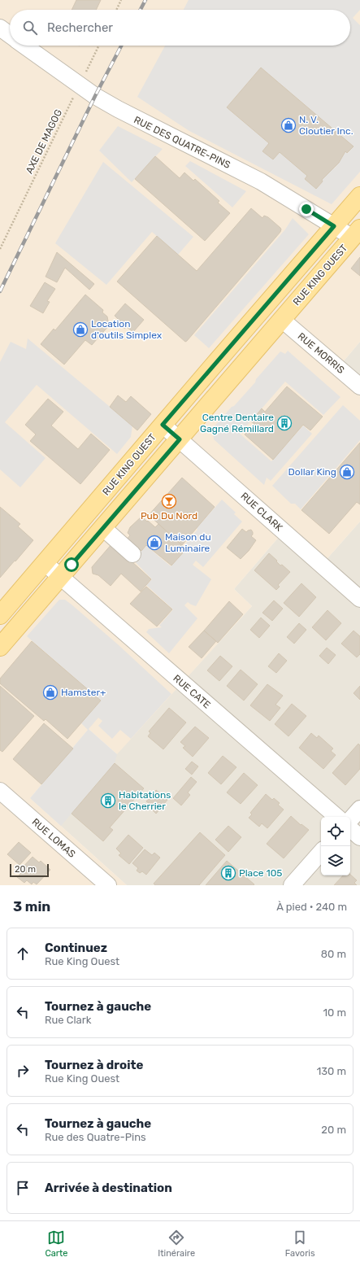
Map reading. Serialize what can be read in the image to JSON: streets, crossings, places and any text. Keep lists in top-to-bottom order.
{
  "streets": {
    "main road": ["RUE KING OUEST"],
    "street": [
      "RUE DES QUATRE-PINS",
      "RUE MORRIS",
      "RUE CLARK",
      "RUE CATE",
      "RUE LOMAS"
    ],
    "path": ["AXE DE MAGOG"]
  },
  "crossings": [
    ["AXE DE MAGOG", "RUE DES QUATRE-PINS"],
    ["RUE DES QUATRE-PINS", "RUE KING OUEST"],
    ["RUE KING OUEST", "RUE MORRIS"],
    ["RUE KING OUEST", "RUE CLARK"],
    ["RUE KING OUEST", "RUE CATE"]
  ],
  "places": {
    "shop": [
      "N. V. Cloutier Inc.",
      "Location d'outils Simplex",
      "Dollar King",
      "Maison du Luminaire",
      "Hamster+"
    ],
    "building": ["Centre Dentaire Gagné Rémillard", "Habitations le Cherrier", "Place 105"],
    "bar": ["Pub Du Nord"]
  },
  "scale_bar": "20 m",
  "page": {
    "search": "Rechercher",
    "scale": "20 m",
    "heading": ["3 min", "À pied · 240 m"],
    "list": [
      ["Continuez", "Rue King Ouest", "80 m"],
      ["Tournez à gauche", "Rue Clark", "10 m"],
      ["Tournez à droite", "Rue King Ouest", "130 m"],
      ["Tournez à gauche", "Rue des Quatre-Pins", "20 m"],
      "Arrivée à destination"
    ],
    "nav": ["Carte", "Itinéraire", "Favoris"]
  }
}
